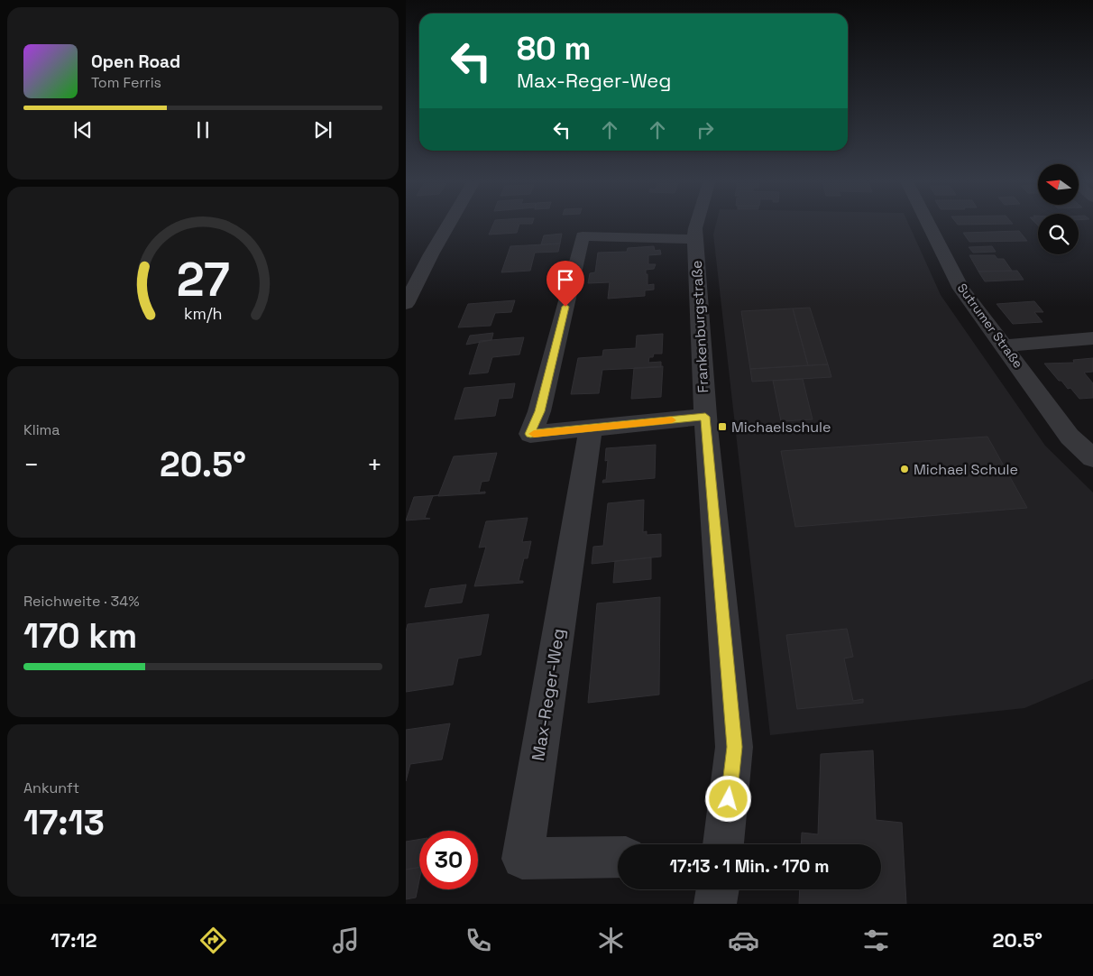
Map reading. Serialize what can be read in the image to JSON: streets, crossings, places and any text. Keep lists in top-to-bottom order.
{
  "streets": {
    "street": ["Sutrumer Straße", "Frankenburgstraße", "Max-Reger-Weg"]
  },
  "places": {
    "transit": ["Michaelschule"],
    "other": ["Michael Schule"]
  },
  "north": "left",
  "page": {
    "turn": ["80 m", "Max-Reger-Weg"],
    "song": ["Open Road", "Tom Ferris"],
    "tile": [
      "Klima",
      ["Reichweite · 34%", "170 km"],
      ["Ankunft", "17:13"]
    ],
    "heat": ["−", "20.5°", "+"],
    "limit": "30",
    "trip": "17:13 · 1 Min. · 170 m",
    "tabs": ["17:12", "20.5°"],
    "gauge": ["27", "km/h"]
  }
}
